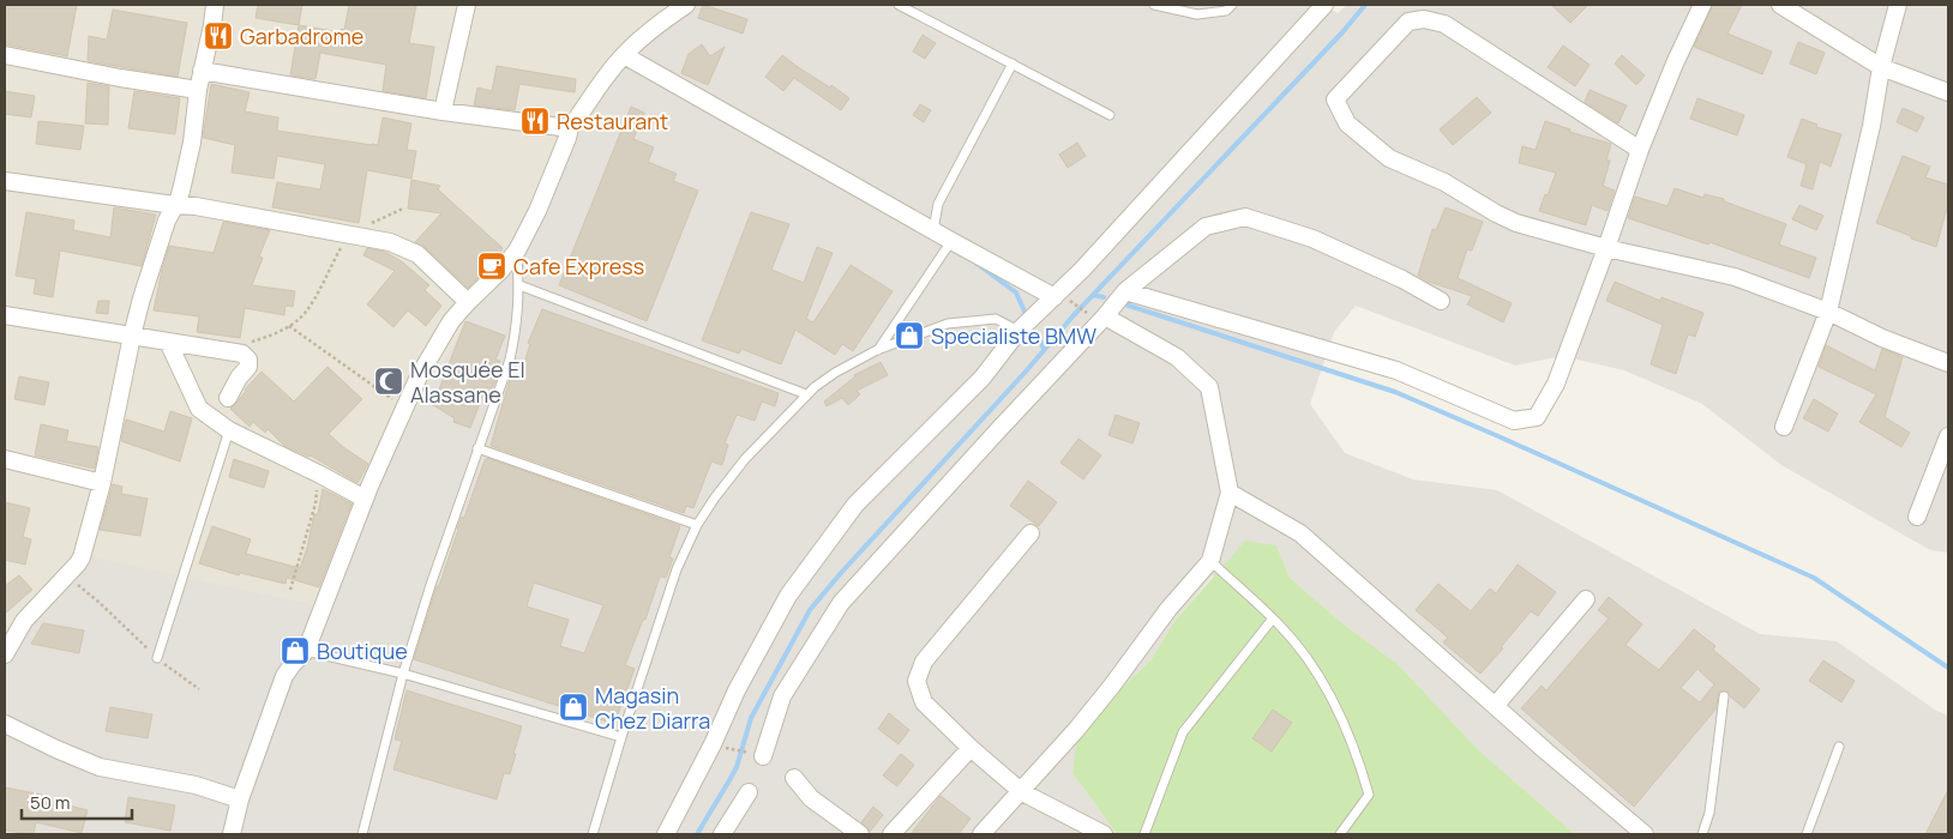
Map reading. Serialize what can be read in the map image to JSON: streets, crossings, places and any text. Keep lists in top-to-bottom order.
{
  "places": {
    "restaurant": ["Garbadrome", "Restaurant"],
    "cafe": ["Cafe Express"],
    "shop": ["Specialiste BMW", "Boutique", "Magasin Chez Diarra"],
    "mosque": ["Mosquée El Alassane"]
  },
  "scale_bar": "50 m"
}
